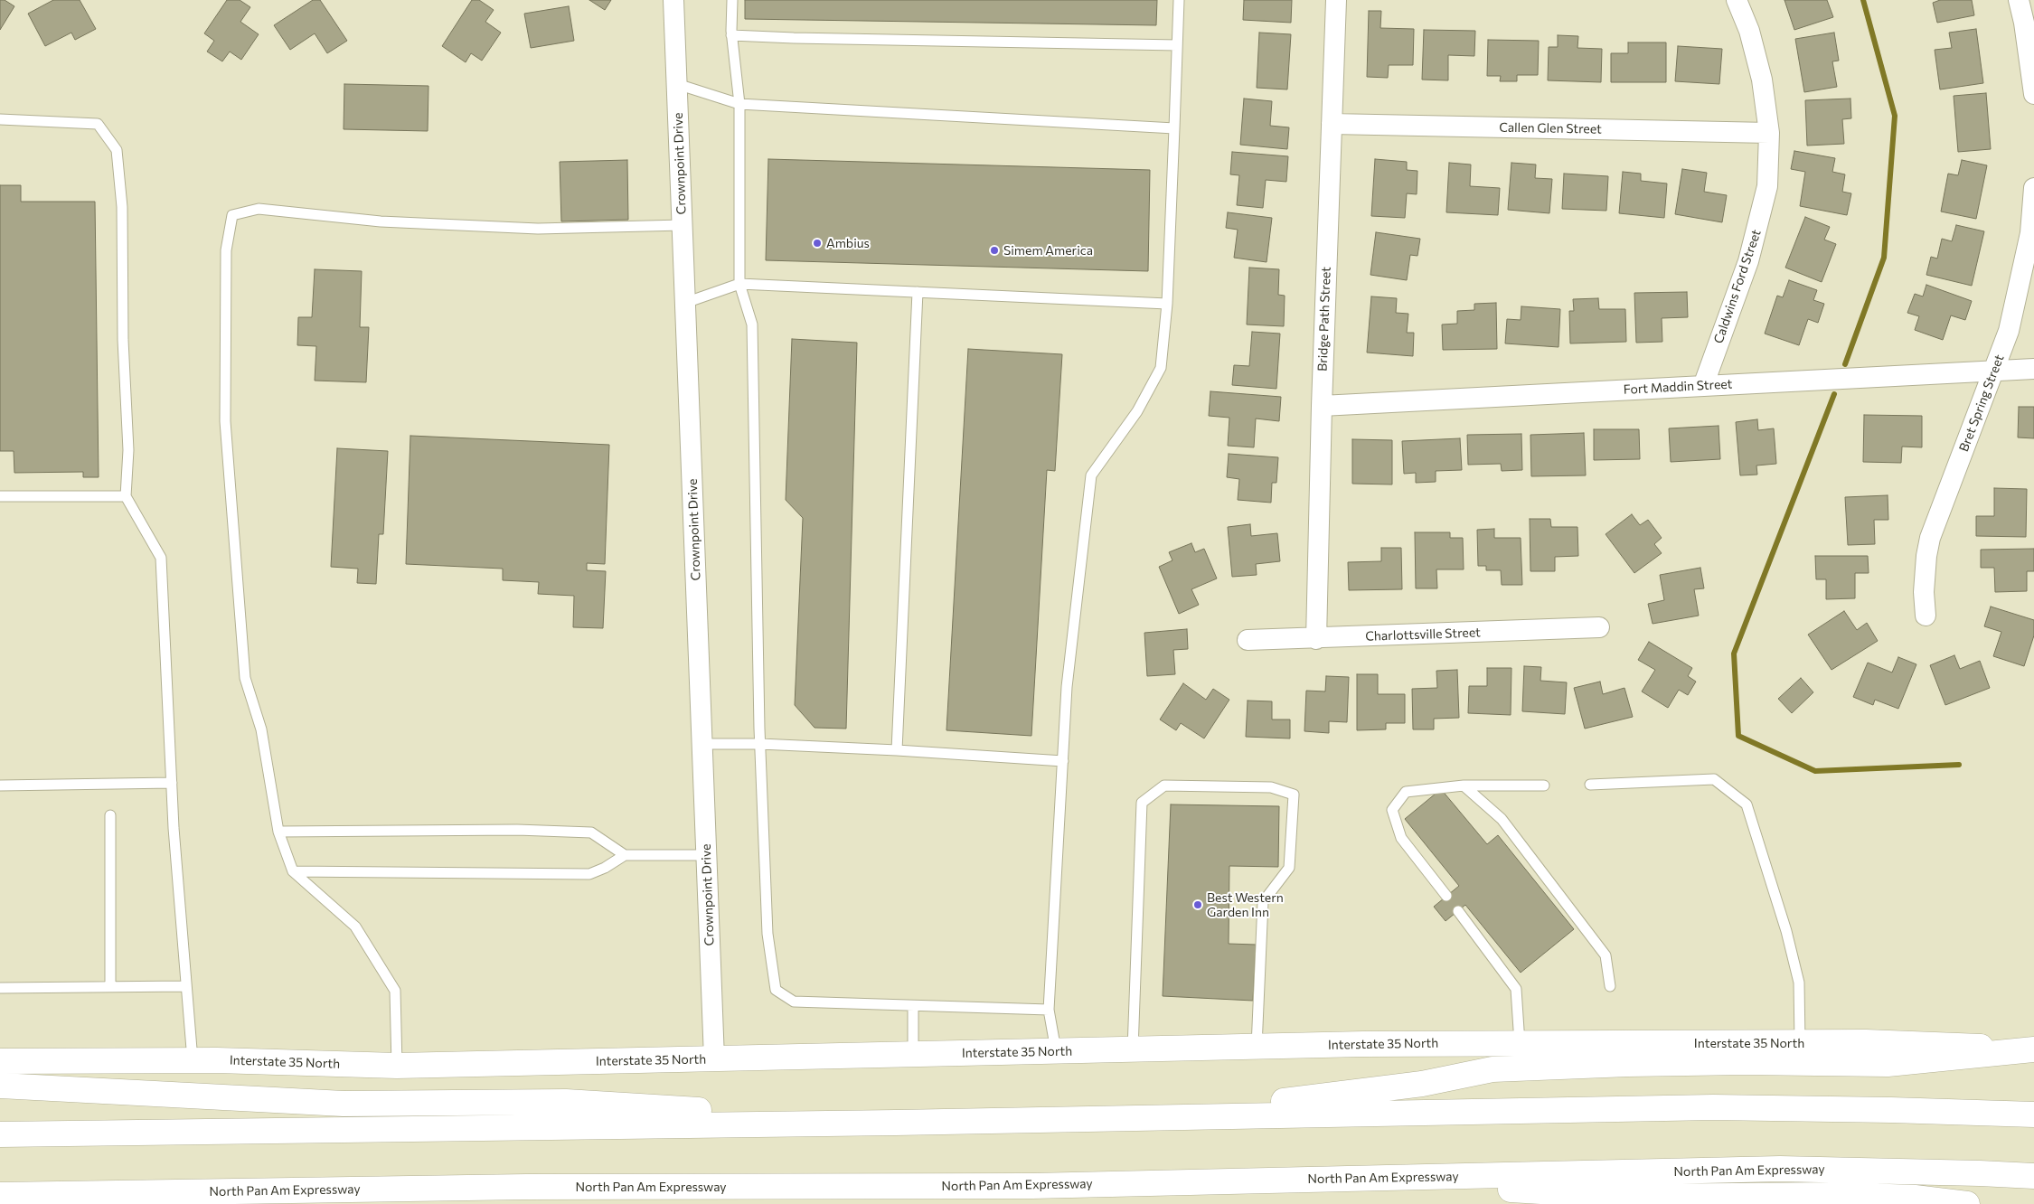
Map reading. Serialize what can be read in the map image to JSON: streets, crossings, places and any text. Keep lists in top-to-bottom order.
{
  "streets": {
    "main road": ["Interstate 35 North", "North Pan Am Expressway"],
    "street": [
      "Callen Glen Street",
      "Crownpoint Drive",
      "Caldwins Ford Street",
      "Bridge Path Street",
      "Fort Maddin Street",
      "Bret Spring Street",
      "Charlottsville Street"
    ]
  },
  "crossings": [
    ["Callen Glen Street", "Caldwins Ford Street"],
    ["Callen Glen Street", "Bridge Path Street"],
    ["Crownpoint Drive", "Interstate 35 North"],
    ["Caldwins Ford Street", "Fort Maddin Street"],
    ["Bridge Path Street", "Fort Maddin Street"],
    ["Bridge Path Street", "Charlottsville Street"],
    ["Fort Maddin Street", "Bret Spring Street"]
  ],
  "places": ["Ambius", "Simem America", "Best Western Garden Inn"]
}
